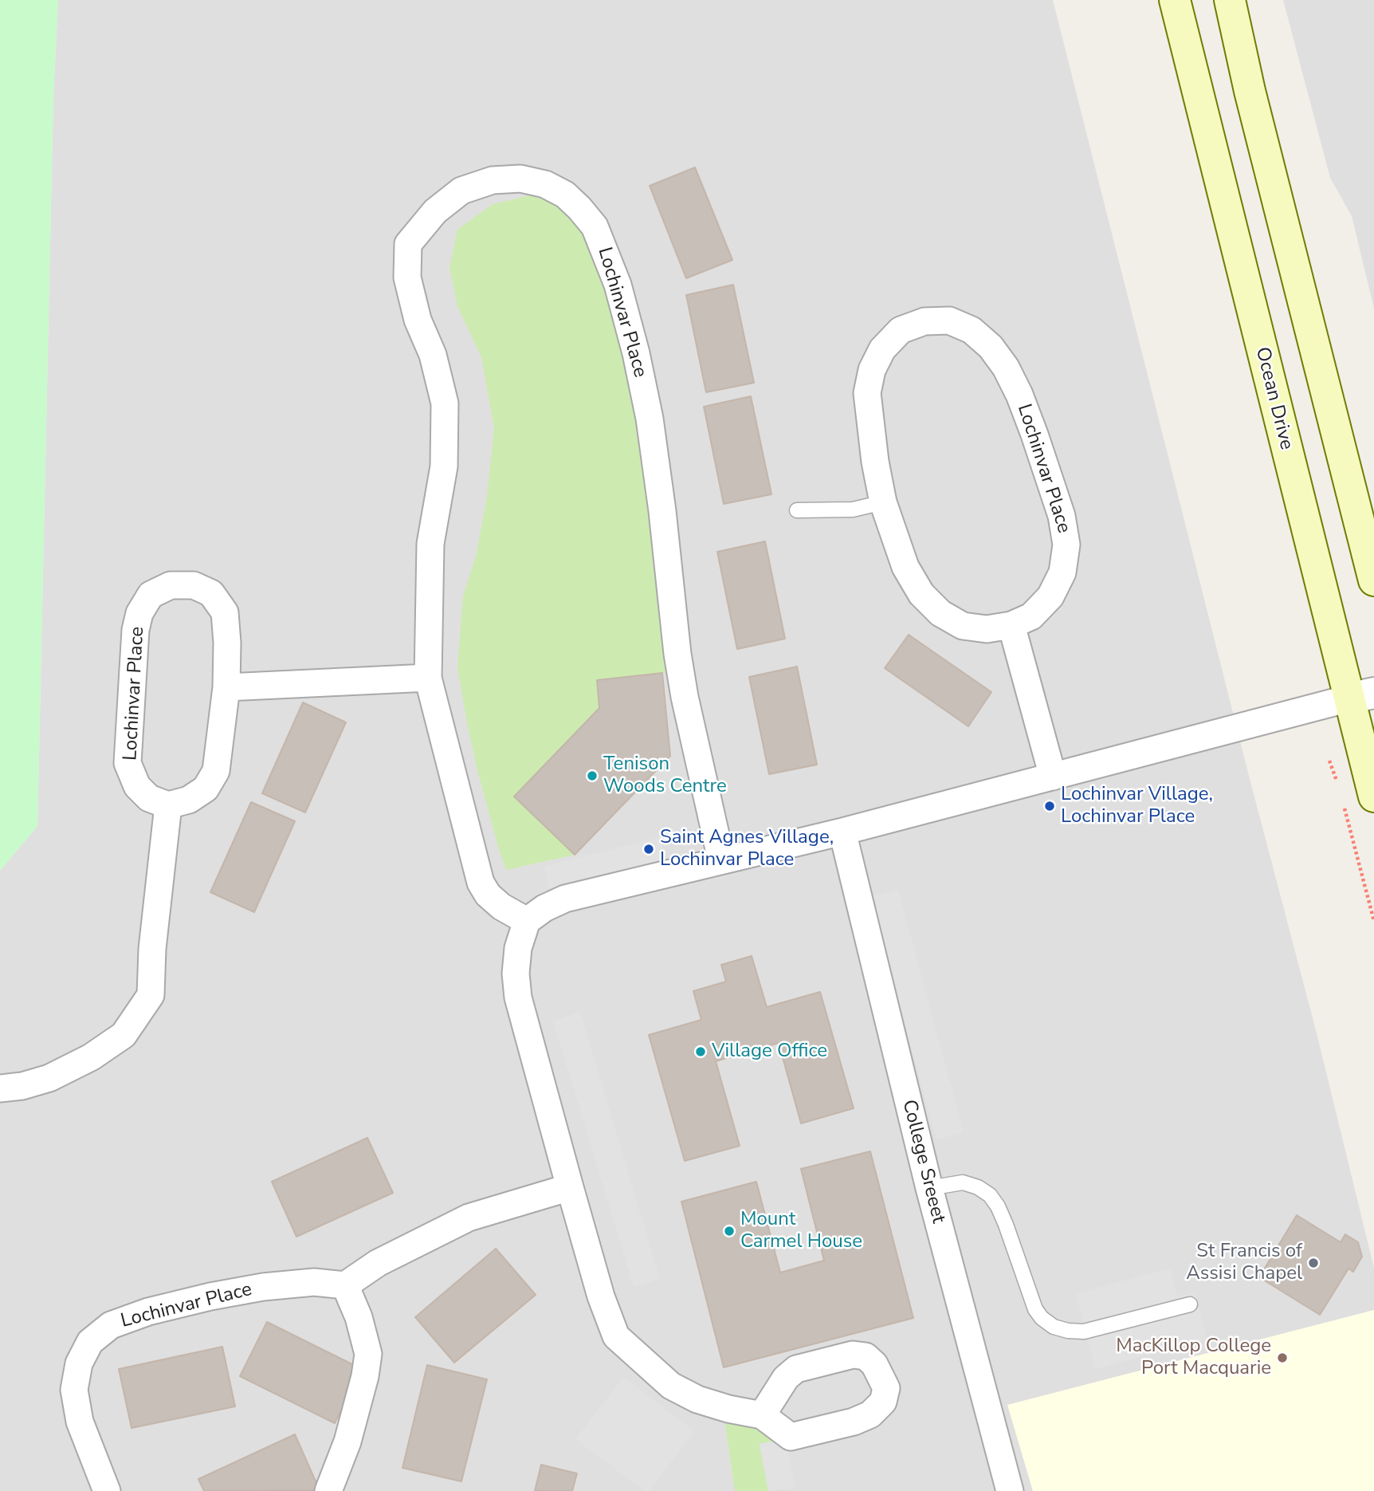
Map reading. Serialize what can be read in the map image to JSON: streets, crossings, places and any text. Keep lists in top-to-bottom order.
{
  "streets": {
    "main road": ["Ocean Drive"],
    "street": ["Lochinvar Place", "College Sreeet"]
  },
  "places": [
    "Tenison Woods Centre",
    "Lochinvar Village, Lochinvar Place",
    "Saint Agnes Village, Lochinvar Place",
    "Village Office",
    "Mount Carmel House",
    "St Francis of Assisi Chapel",
    "MacKillop College Port Macquarie"
  ]
}
